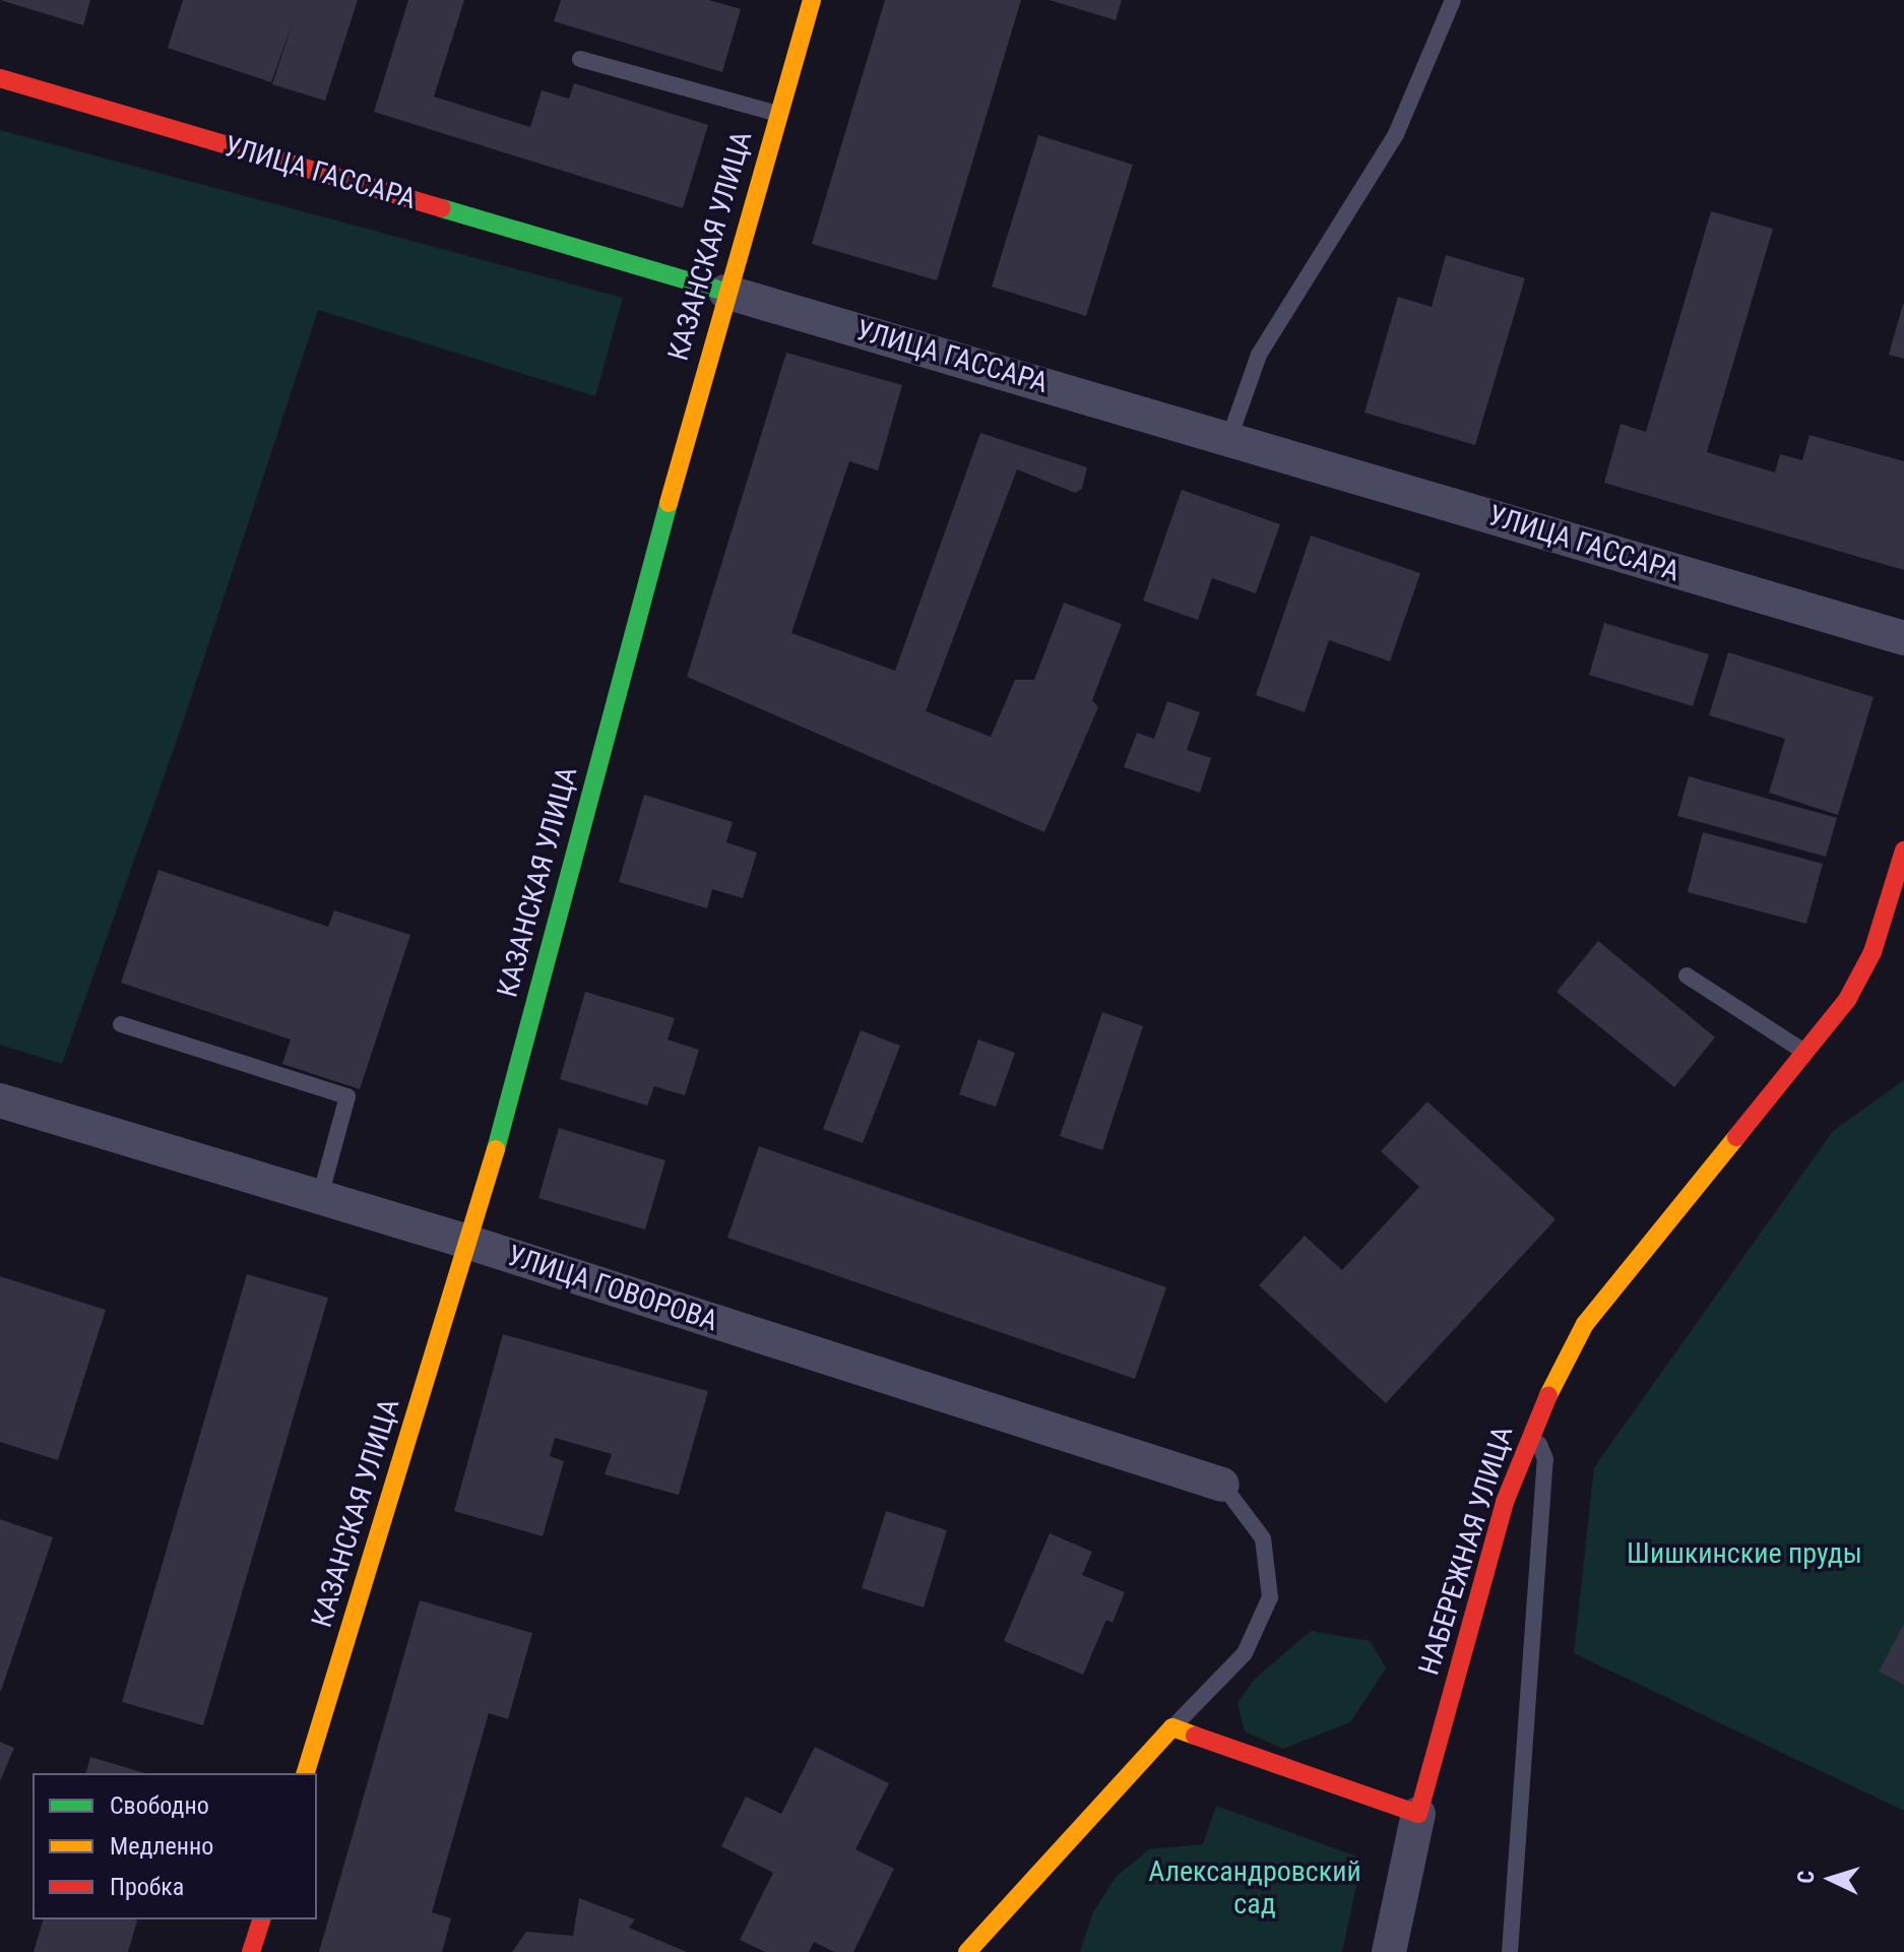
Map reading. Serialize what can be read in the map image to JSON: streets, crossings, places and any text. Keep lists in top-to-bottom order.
{
  "streets": {
    "street": [
      "УЛИЦА ГАССАРА",
      "КАЗАНСКАЯ УЛИЦА",
      "УЛИЦА ГОВОРОВА",
      "НАБЕРЕЖНАЯ УЛИЦА"
    ]
  },
  "crossings": [
    ["УЛИЦА ГАССАРА", "КАЗАНСКАЯ УЛИЦА"],
    ["КАЗАНСКАЯ УЛИЦА", "УЛИЦА ГОВОРОВА"]
  ],
  "parks": ["Шишкинские пруды", "Александровский сад"],
  "legend": ["Свободно", "Медленно", "Пробка"],
  "north": "left"
}
